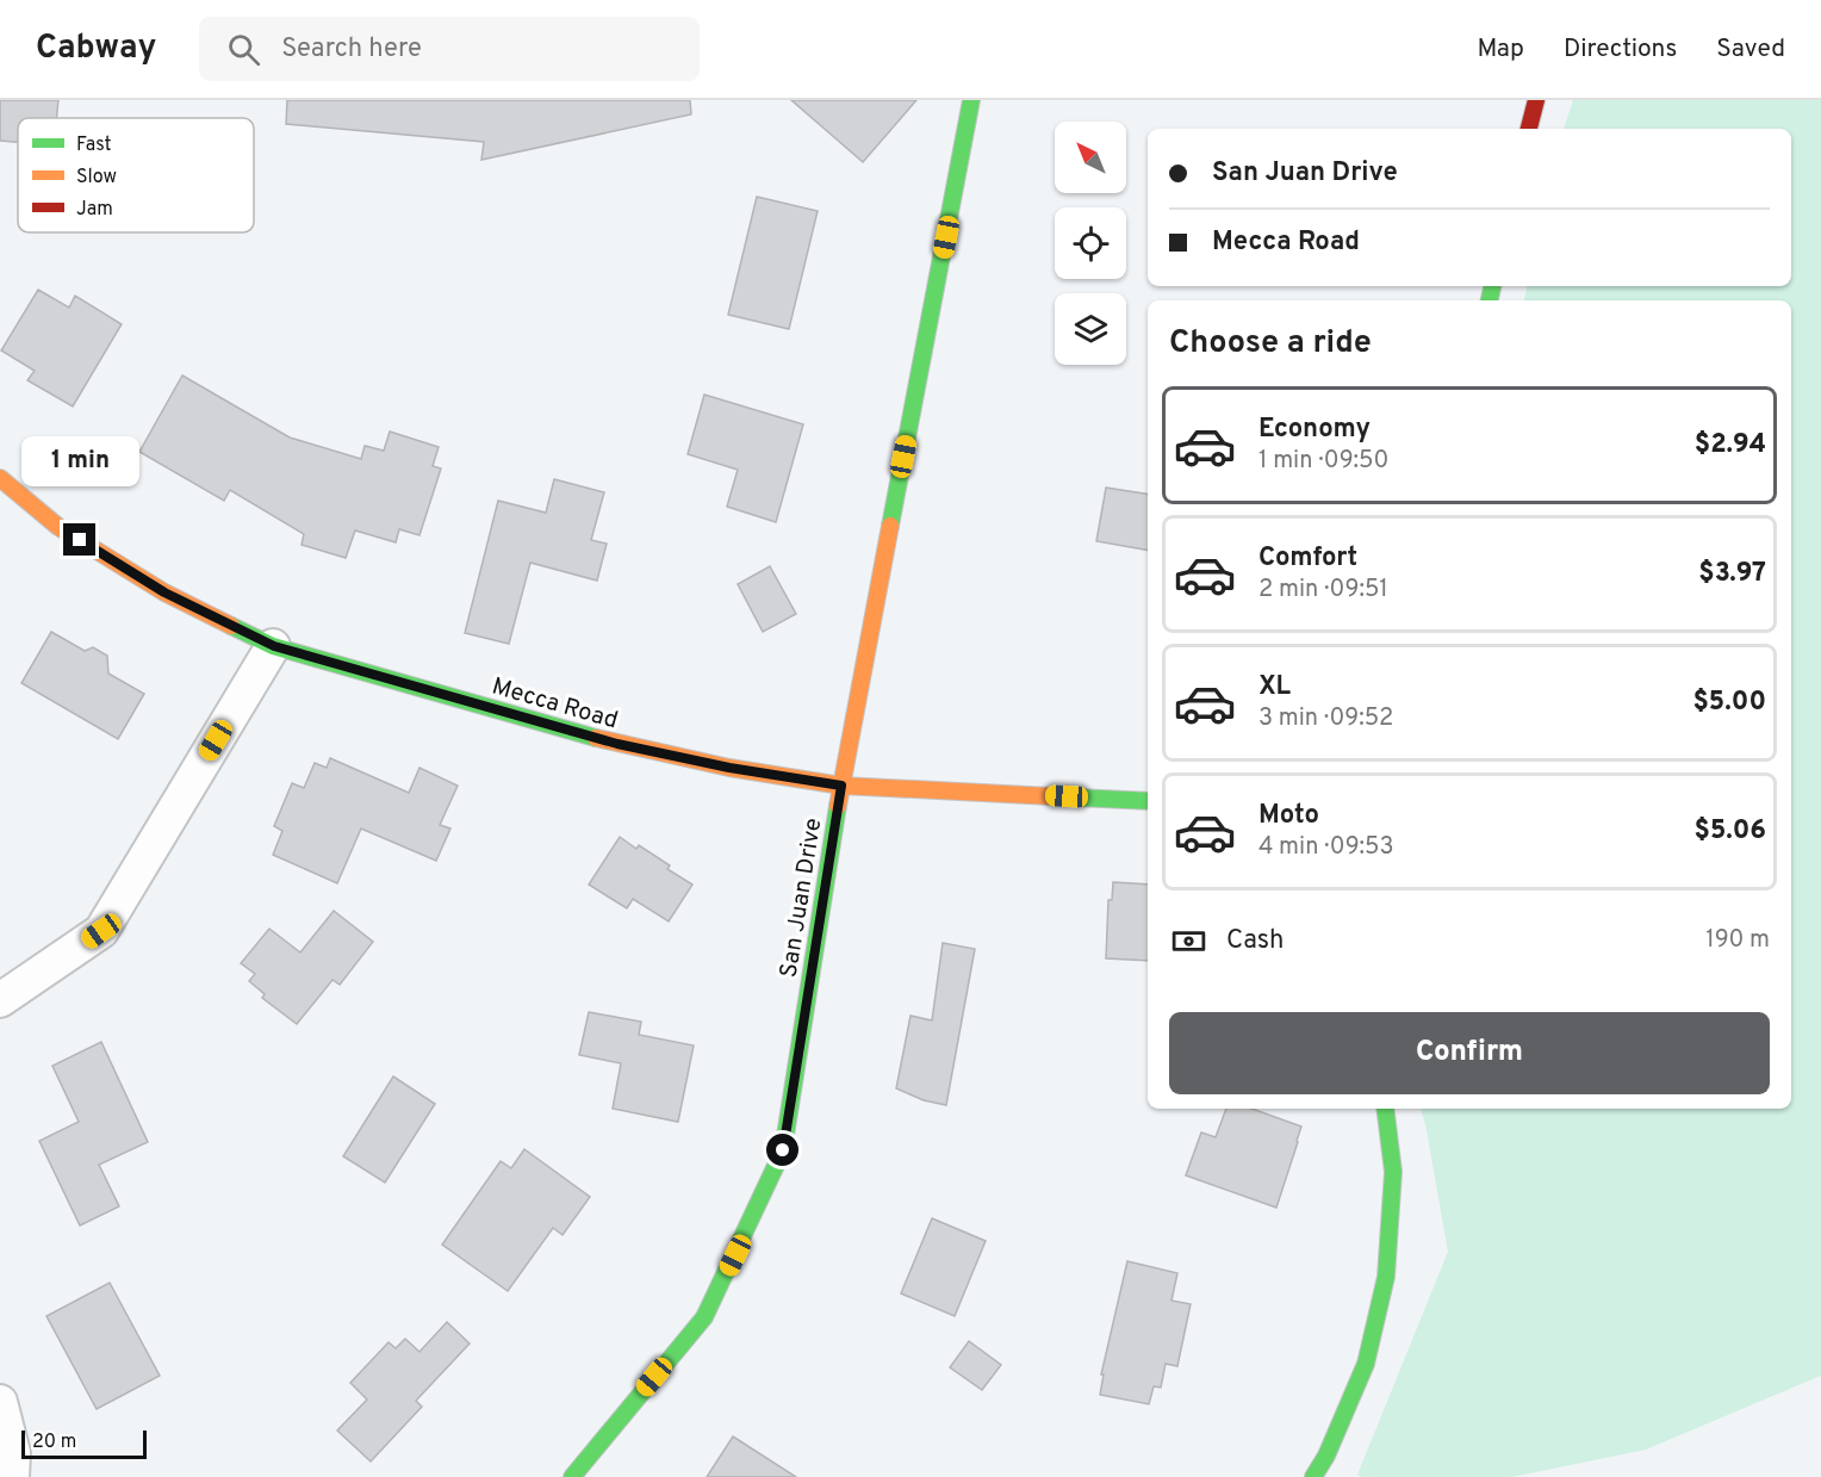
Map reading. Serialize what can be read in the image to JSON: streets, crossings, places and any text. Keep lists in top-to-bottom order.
{
  "streets": {
    "street": ["Mecca Road", "San Juan Drive"]
  },
  "crossings": [
    ["Mecca Road", "San Juan Drive"]
  ],
  "legend": ["Fast", "Slow", "Jam"],
  "scale_bar": "20 m",
  "north": "top left",
  "page": {
    "header": "Cabway",
    "search": "Search here",
    "nav": ["Map", "Directions", "Saved"],
    "banner": ["San Juan Drive", "Mecca Road"],
    "heading": "Choose a ride",
    "list": [
      {
        "name": "Economy",
        "note": "1 min · 09:50",
        "value": "$2.94"
      },
      {
        "name": "Comfort",
        "note": "2 min · 09:51",
        "value": "$3.97"
      },
      {
        "name": "XL",
        "note": "3 min · 09:52",
        "value": "$5.00"
      },
      {
        "name": "Moto",
        "note": "4 min · 09:53",
        "value": "$5.06"
      }
    ],
    "bubble": "1 min",
    "pay": ["Cash", "190 m"],
    "buttons": "Confirm",
    "scale": "20 m"
  }
}
